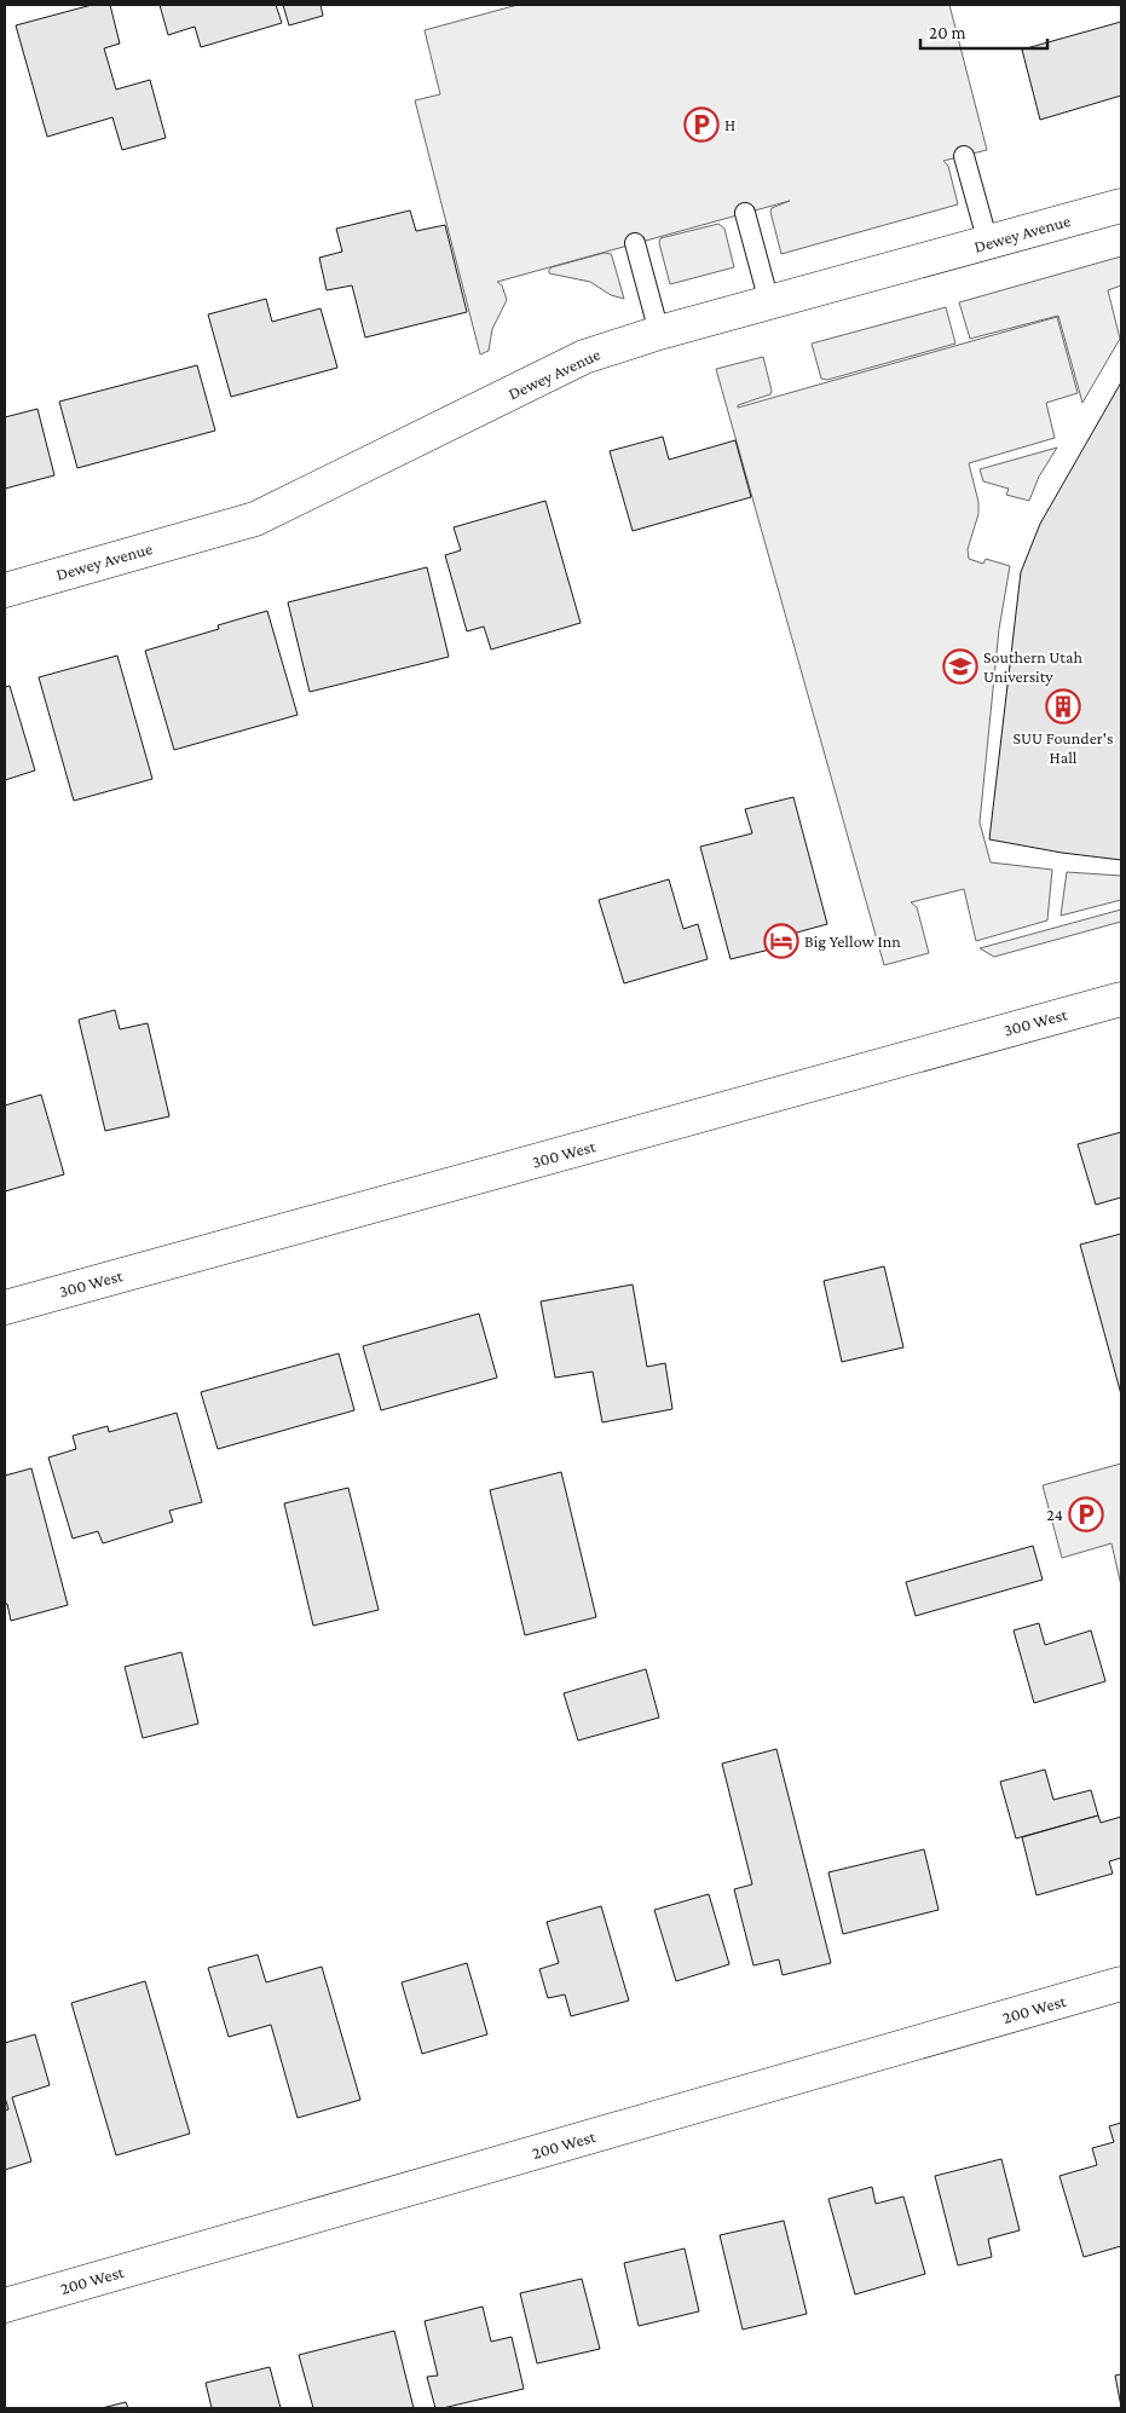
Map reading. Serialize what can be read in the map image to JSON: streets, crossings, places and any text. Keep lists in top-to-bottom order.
{
  "streets": {
    "street": ["Dewey Avenue", "300 West", "200 West"]
  },
  "places": {
    "parking": ["H", "24"],
    "school or university": ["Southern Utah University"],
    "building": ["SUU Founder's Hall"],
    "hotel": ["Big Yellow Inn"]
  },
  "scale_bar": "20 m"
}
